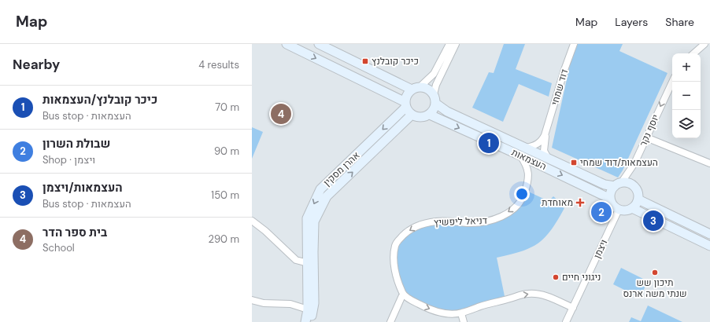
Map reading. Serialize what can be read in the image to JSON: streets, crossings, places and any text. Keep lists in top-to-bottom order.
{
  "streets": {
    "main road": ["העצמאות", "אהרן מסקין"],
    "street": [
      "דוד שמחי",
      "יוסף נקר",
      "דניאל ליפשיץ",
      "ויצמן"
    ]
  },
  "crossings": [
    ["דוד שמחי", "העצמאות"],
    ["יוסף נקר", "העצמאות"],
    ["יוסף נקר", "ויצמן"],
    ["העצמאות", "אהרן מסקין"],
    ["העצמאות", "דניאל ליפשיץ"],
    ["העצמאות", "ויצמן"]
  ],
  "one_way": ["יוסף נקר"],
  "places": {
    "transit": ["כיכר קובלנץ", "העצמאות/דוד שמחי"],
    "health": ["מאוחדת"],
    "other": ["תיכון שש שנתי משה ארנס", "ניגוני חיים"]
  },
  "page": {
    "header": "Map",
    "nav": ["Map", "Layers", "Share"],
    "heading": ["Nearby", "4 results"],
    "map_buttons": ["+", "−"],
    "list": [
      {
        "mark": "1",
        "name": "כיכר קובלנץ/העצמאות",
        "note": "Bus stop · העצמאות",
        "value": "70 m"
      },
      {
        "mark": "2",
        "name": "שבולת השרון",
        "note": "Shop · ויצמן",
        "value": "90 m"
      },
      {
        "mark": "3",
        "name": "העצמאות/ויצמן",
        "note": "Bus stop · העצמאות",
        "value": "150 m"
      },
      {
        "mark": "4",
        "name": "בית ספר הדר",
        "note": "School",
        "value": "290 m"
      }
    ],
    "pins": [
      "4",
      "1",
      "2",
      "3"
    ]
  }
}
